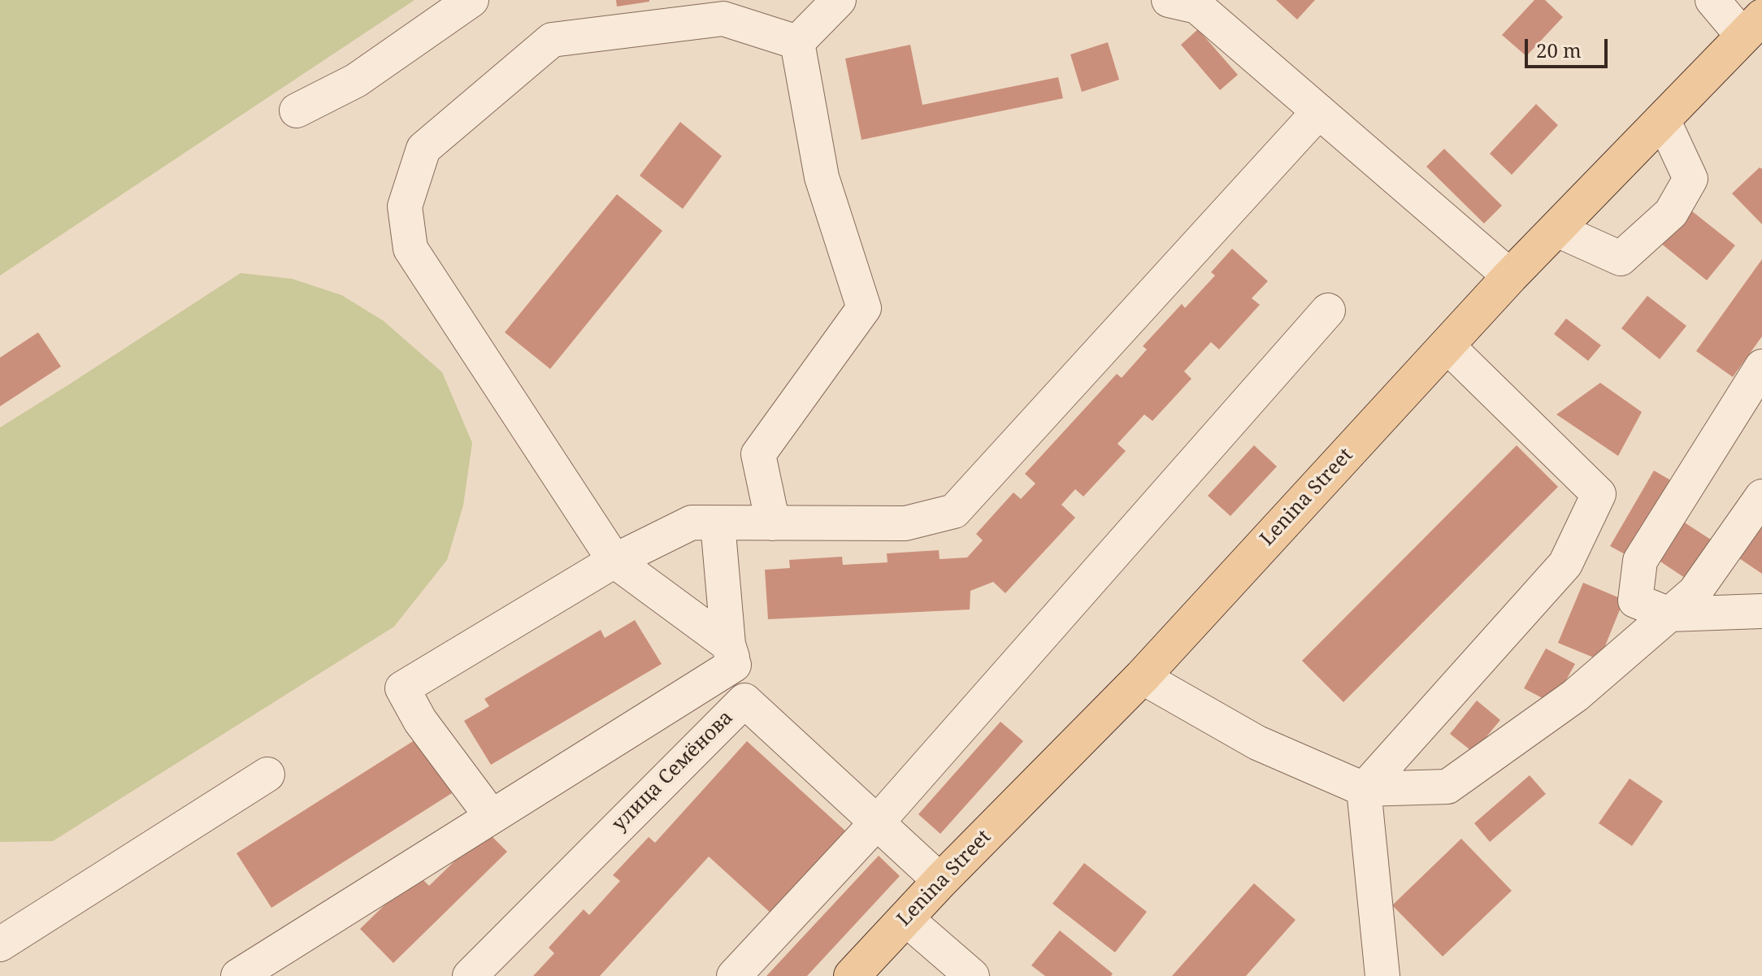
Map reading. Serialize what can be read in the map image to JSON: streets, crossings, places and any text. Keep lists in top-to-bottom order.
{
  "streets": {
    "main road": ["Lenina Street"],
    "street": ["улица Семёнова"]
  },
  "crossings": [
    ["Lenina Street", "улица Семёнова"]
  ],
  "scale_bar": "20 m"
}
